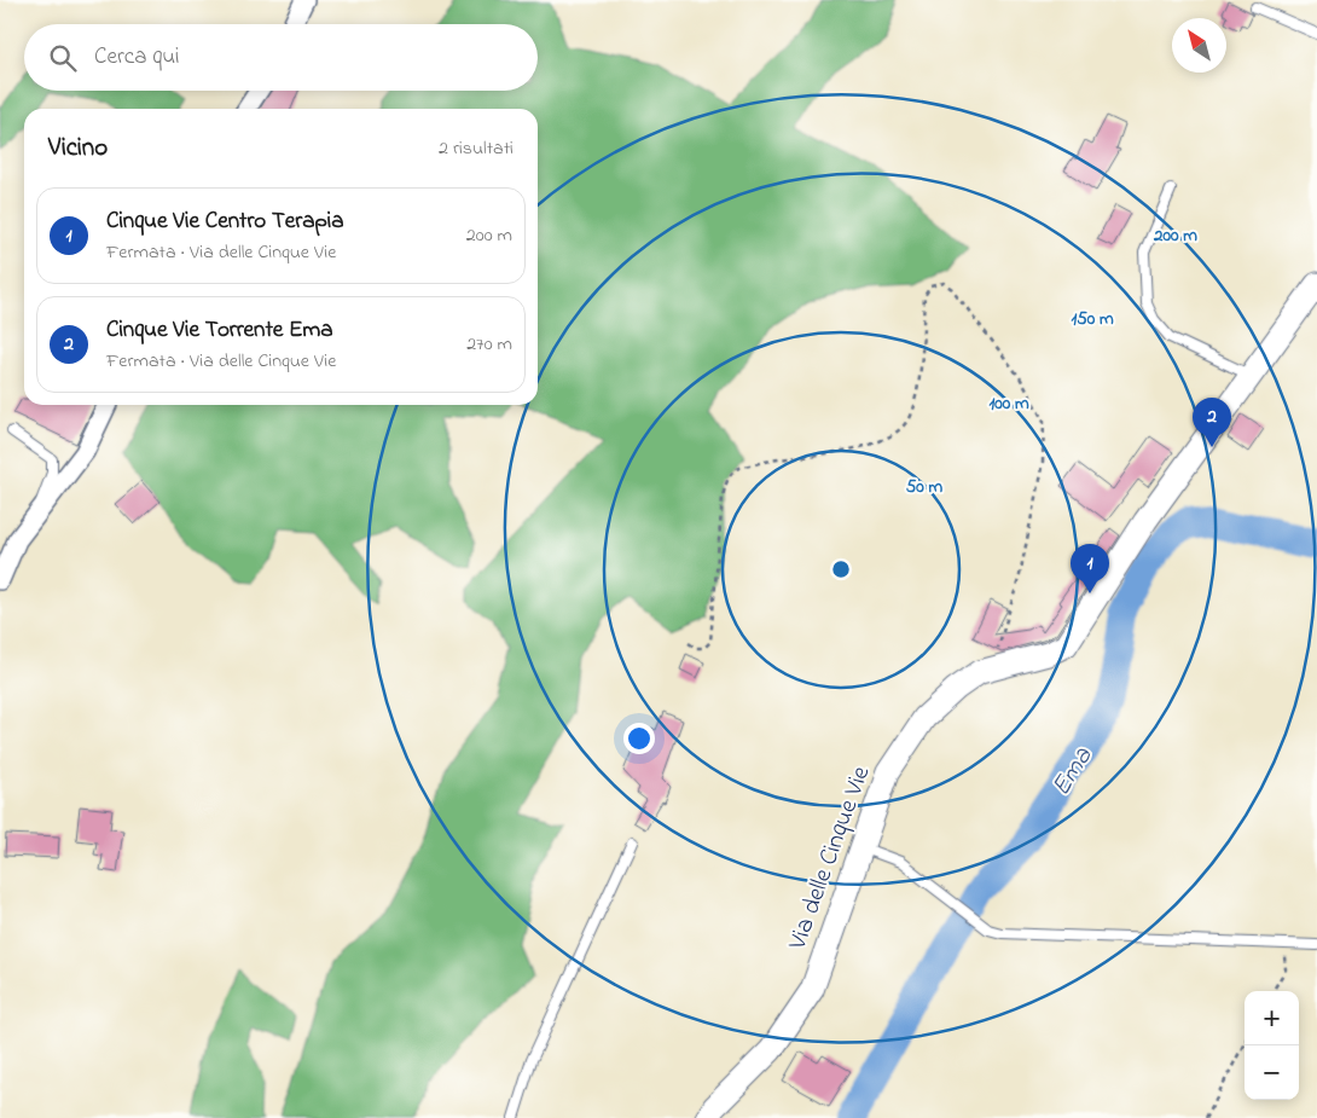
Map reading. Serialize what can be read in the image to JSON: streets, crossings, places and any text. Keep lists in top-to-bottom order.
{
  "streets": {
    "street": ["Via delle Cinque Vie"]
  },
  "water": ["Ema"],
  "north": "top left",
  "page": {
    "search": "Cerca qui",
    "heading": ["Vicino", "2 risultati"],
    "list": [
      {
        "mark": "1",
        "name": "Cinque Vie Centro Terapia",
        "note": "Fermata · Via delle Cinque Vie",
        "value": "200 m"
      },
      {
        "mark": "2",
        "name": "Cinque Vie Torrente Ema",
        "note": "Fermata · Via delle Cinque Vie",
        "value": "270 m"
      }
    ],
    "pins": ["2", "1"],
    "map_buttons": ["+", "−"]
  },
  "rings": [
    "200 m",
    "150 m",
    "100 m",
    "50 m"
  ]
}
